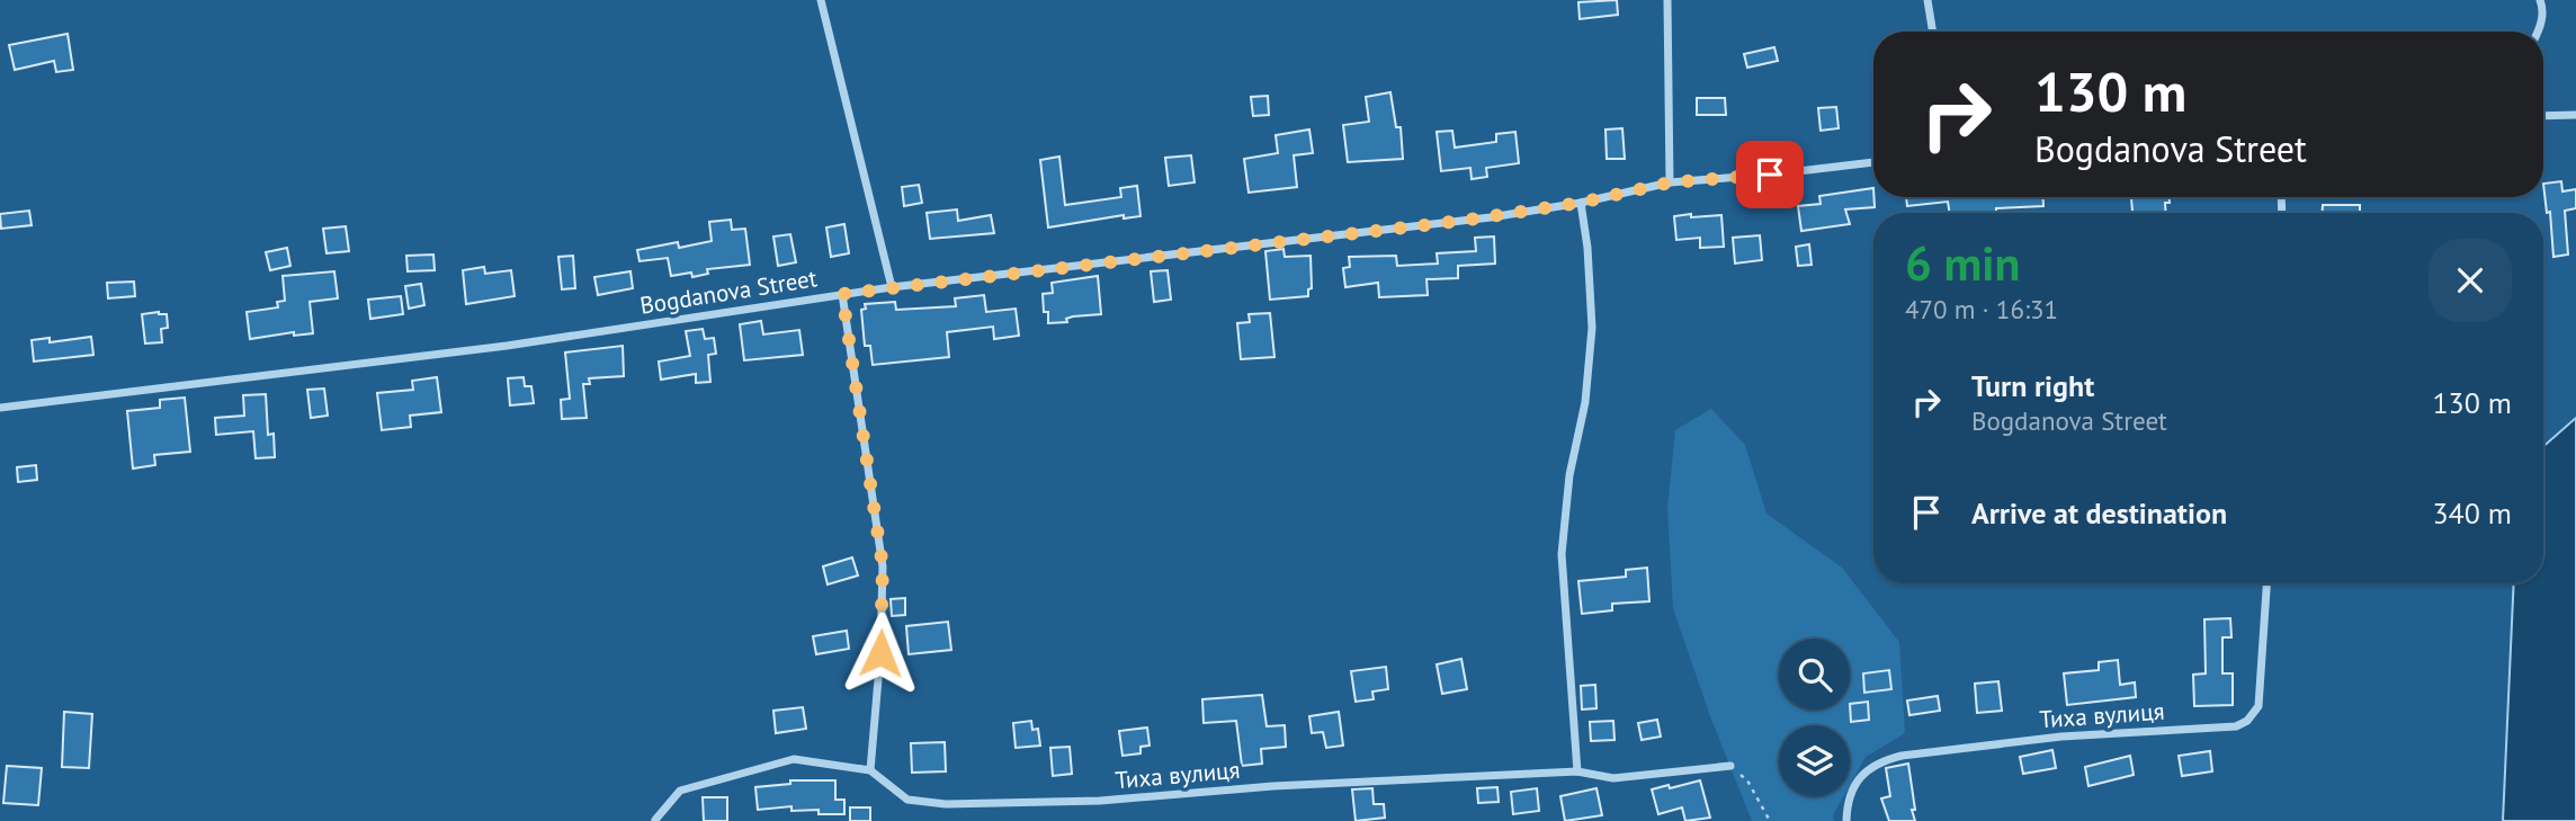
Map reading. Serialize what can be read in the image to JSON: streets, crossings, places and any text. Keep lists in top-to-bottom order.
{
  "streets": {
    "street": ["Bogdanova Street", "Тиха вулиця"]
  },
  "page": {
    "turn": ["130 m", "Bogdanova Street"],
    "heading": ["6 min", "470 m · 16:31"],
    "list": [
      {
        "name": "Turn right",
        "note": "Bogdanova Street",
        "value": "130 m"
      },
      {
        "name": "Arrive at destination",
        "value": "340 m"
      }
    ]
  }
}
